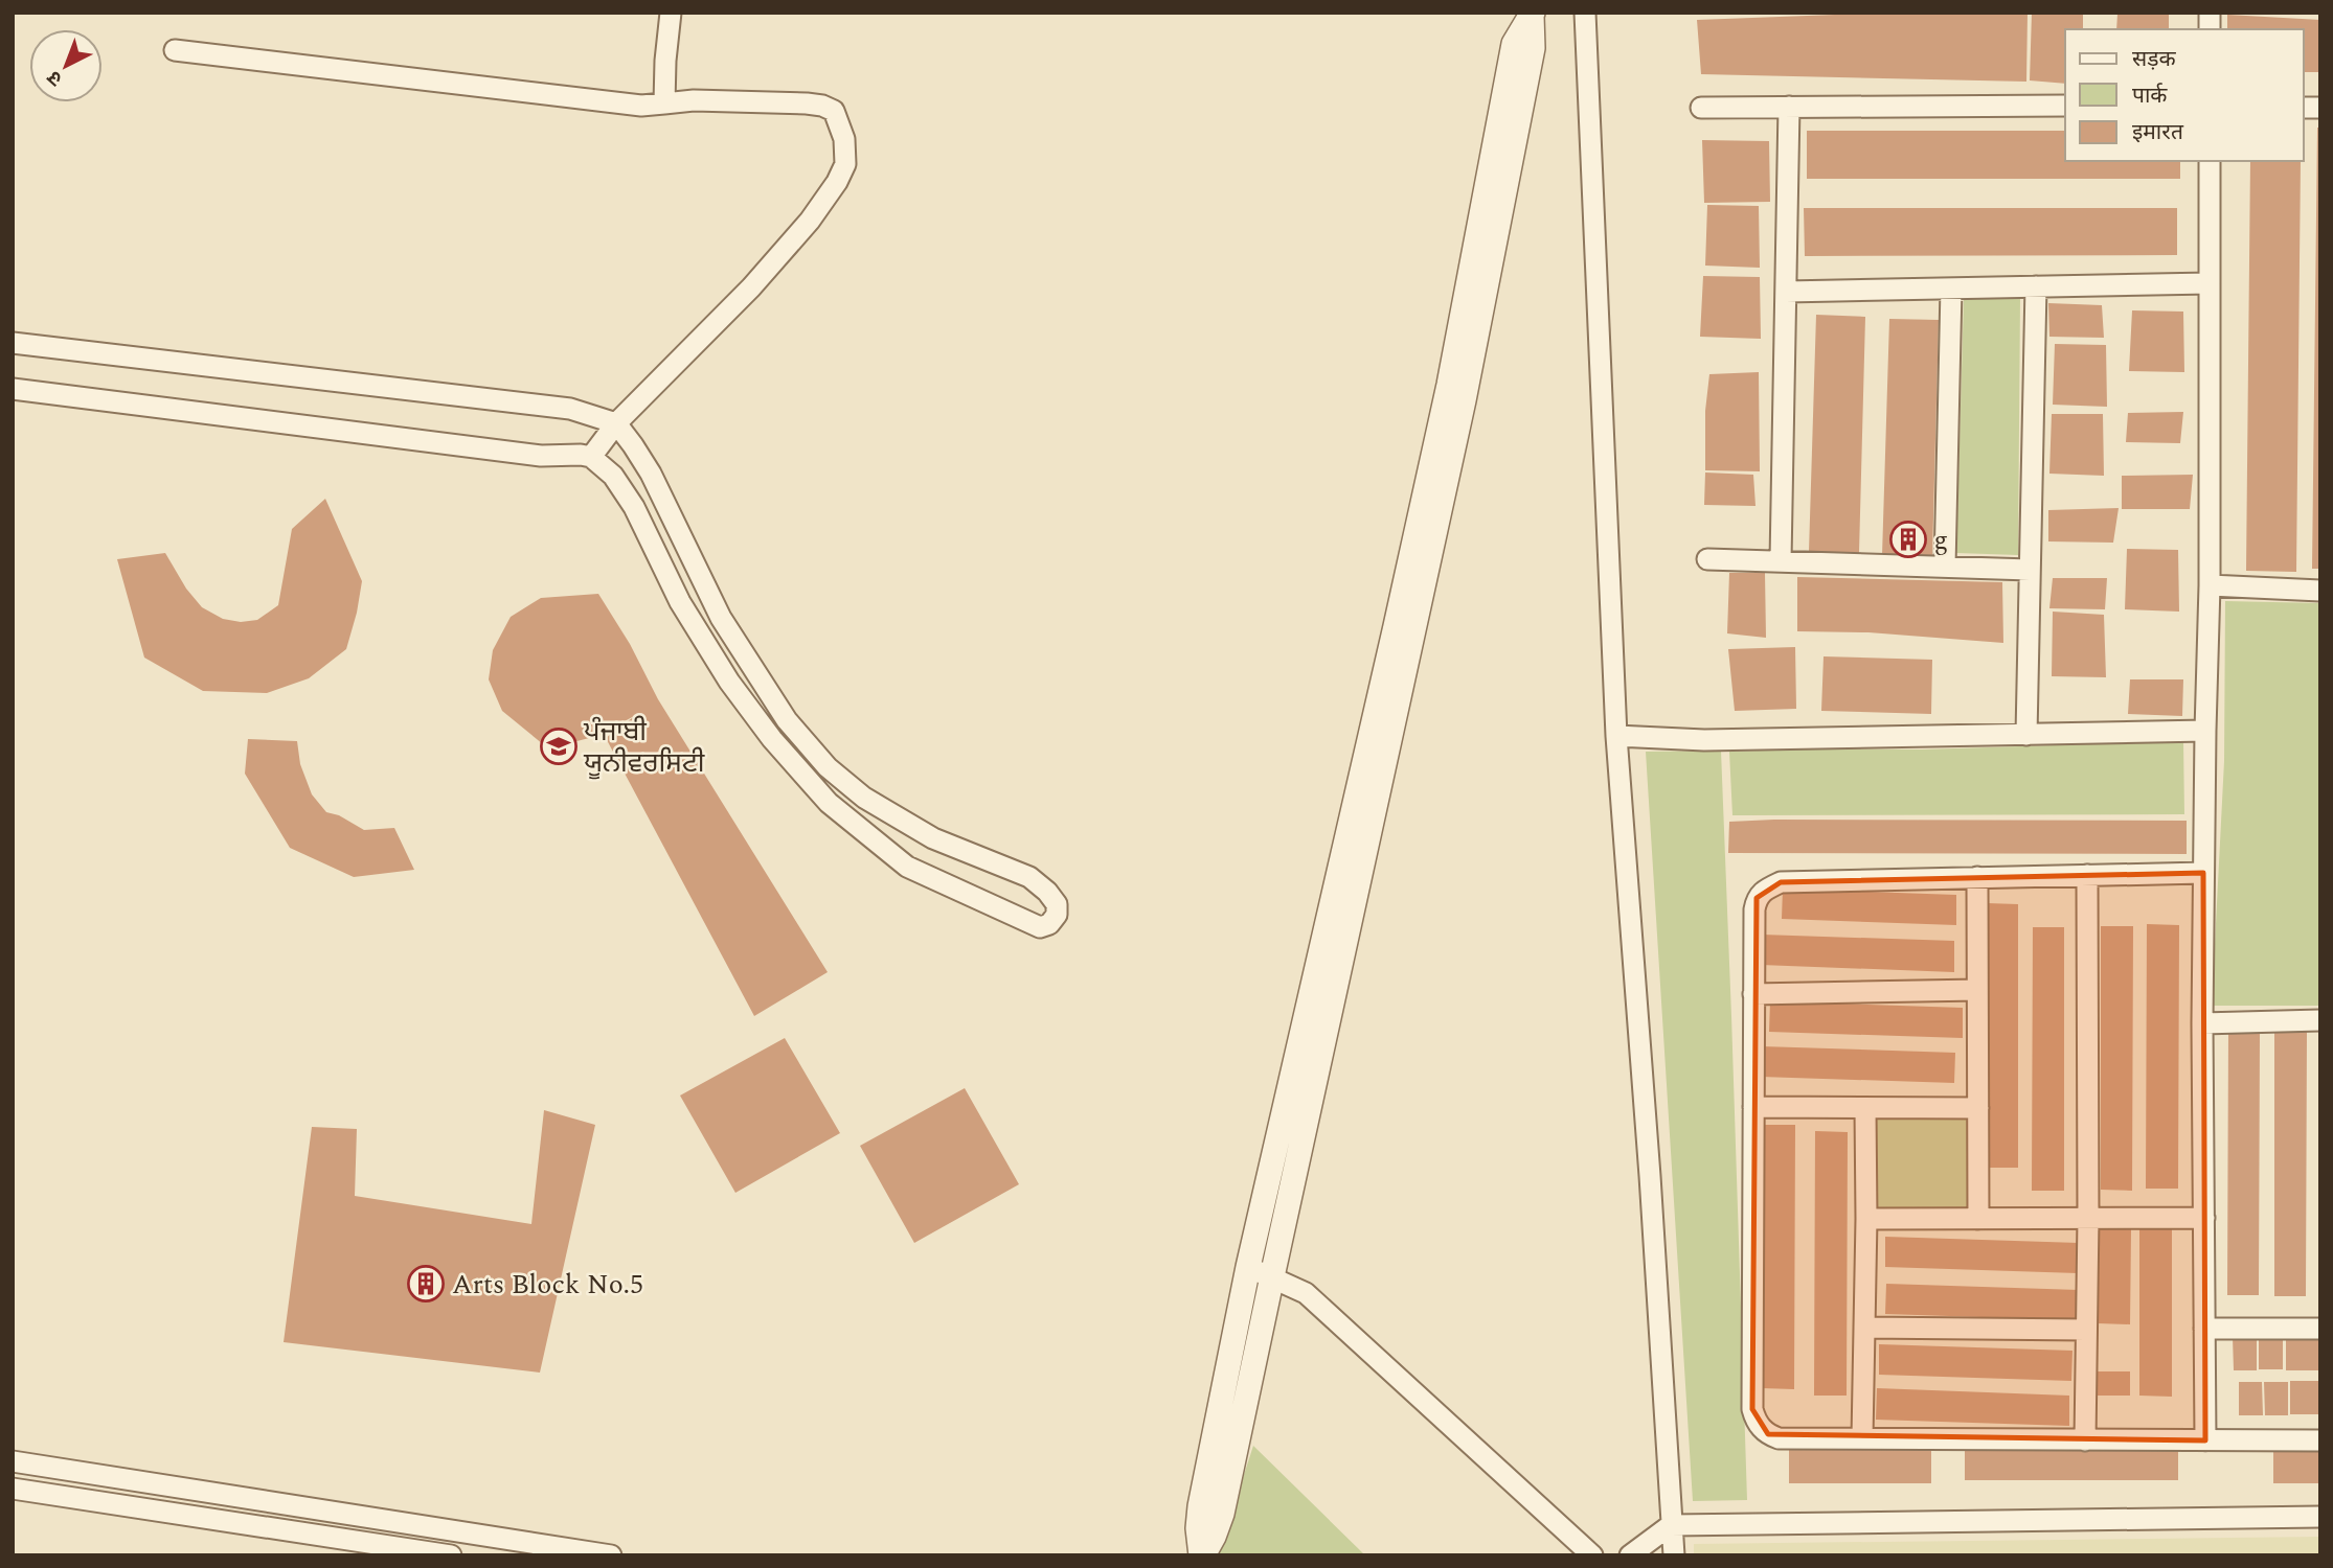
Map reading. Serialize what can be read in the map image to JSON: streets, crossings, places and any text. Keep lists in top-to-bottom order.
{
  "places": {
    "building": ["g", "Arts Block No.5"],
    "school or university": ["ਪੰਜਾਬੀ ਯੂਨੀਵਰਸਿਟੀ"]
  },
  "legend": ["सड़क", "पार्क", "इमारत"],
  "north": "bottom left"
}
